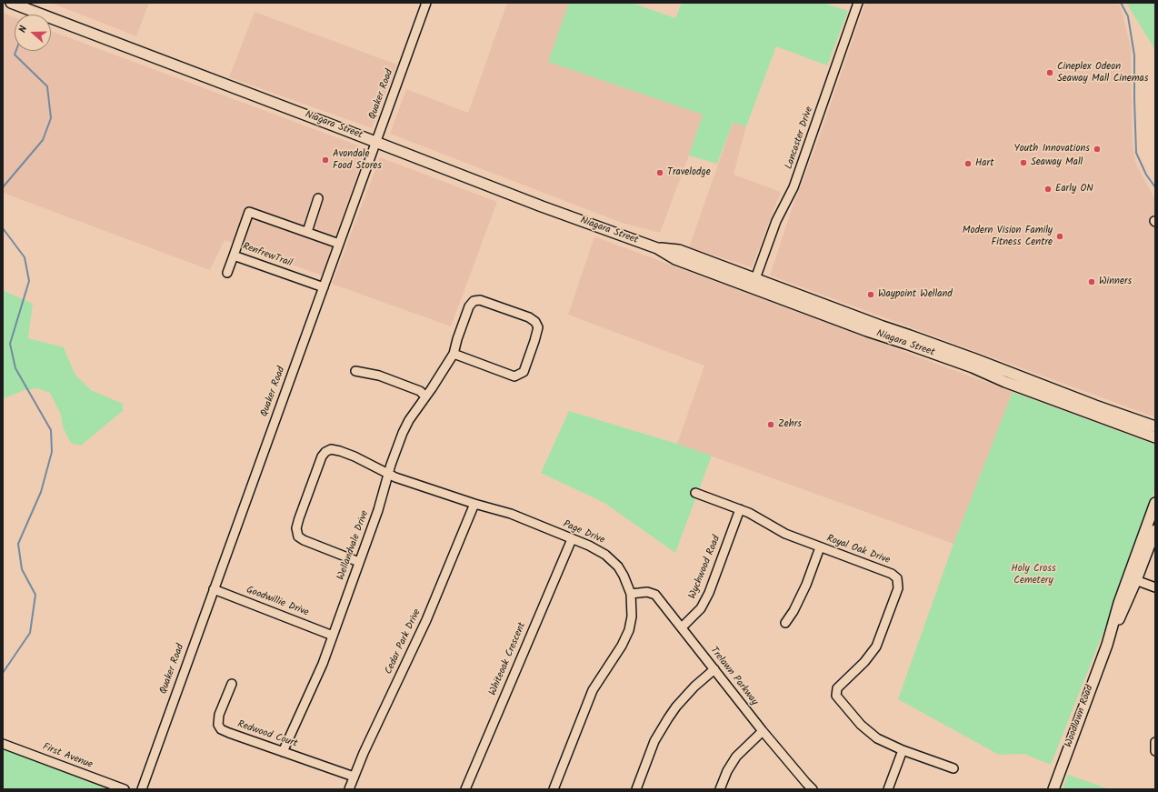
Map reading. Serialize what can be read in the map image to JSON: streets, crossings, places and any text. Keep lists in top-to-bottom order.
{
  "streets": {
    "main road": ["Niagara Street", "Woodlawn Road"],
    "street": [
      "Quaker Road",
      "Lancaster Drive",
      "RenfrewTrail",
      "Page Drive",
      "Wellandvale Drive",
      "Royal Oak Drive",
      "Wychwood Road",
      "Goodwillie Drive",
      "Cedar Park Drive",
      "Whiteoak Crescent",
      "Trelawn Parkway",
      "Redwood Court",
      "First Avenue"
    ]
  },
  "crossings": [
    ["Quaker Road", "Niagara Street"],
    ["Quaker Road", "RenfrewTrail"],
    ["Quaker Road", "Goodwillie Drive"],
    ["Niagara Street", "Lancaster Drive"],
    ["Page Drive", "Wellandvale Drive"],
    ["Page Drive", "Cedar Park Drive"],
    ["Page Drive", "Whiteoak Crescent"],
    ["Page Drive", "Trelawn Parkway"],
    ["Wellandvale Drive", "Goodwillie Drive"],
    ["Wellandvale Drive", "Redwood Court"],
    ["Royal Oak Drive", "Wychwood Road"],
    ["Wychwood Road", "Trelawn Parkway"],
    ["Cedar Park Drive", "Redwood Court"]
  ],
  "parks": ["Holy Cross Cemetery"],
  "places": [
    "Cineplex Odeon Seaway Mall Cinemas",
    "Youth Innovations",
    "Avondale Food Stores",
    "Seaway Mall",
    "Hart",
    "Travelodge",
    "Early ON",
    "Modern Vision Family Fitness Centre",
    "Winners",
    "Waypoint Welland",
    "Zehrs"
  ],
  "north": "left"
}
